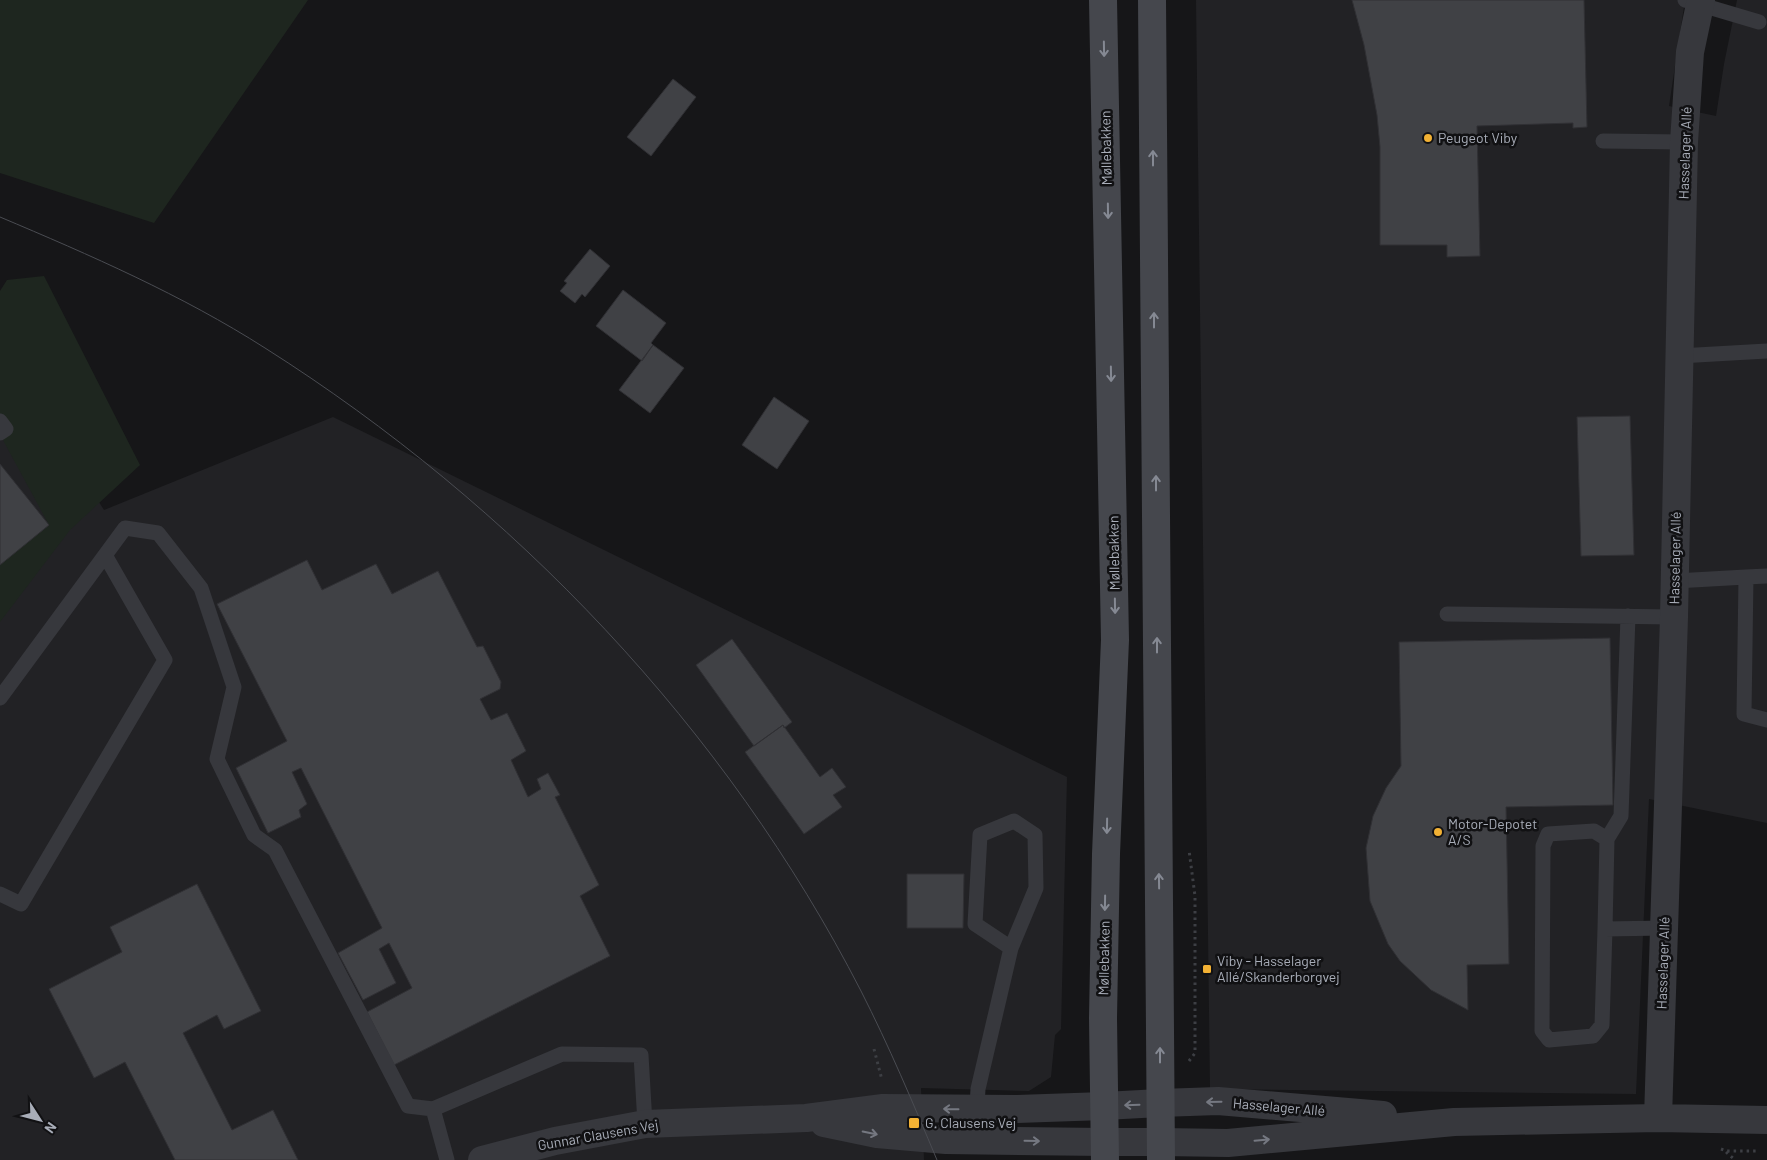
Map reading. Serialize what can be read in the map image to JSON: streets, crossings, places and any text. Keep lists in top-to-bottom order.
{
  "streets": {
    "main road": ["Møllebakken"],
    "street": ["Hasselager Allé", "Gunnar Clausens Vej"]
  },
  "crossings": [
    ["Møllebakken", "Hasselager Allé"],
    ["Møllebakken", "Gunnar Clausens Vej"],
    ["Hasselager Allé", "Gunnar Clausens Vej"]
  ],
  "places": {
    "other": ["Peugeot Viby", "Motor-Depotet A/S"],
    "transit": ["Viby - Hasselager Allé/Skanderborgvej", "G. Clausens Vej"]
  },
  "north": "bottom right"
}
